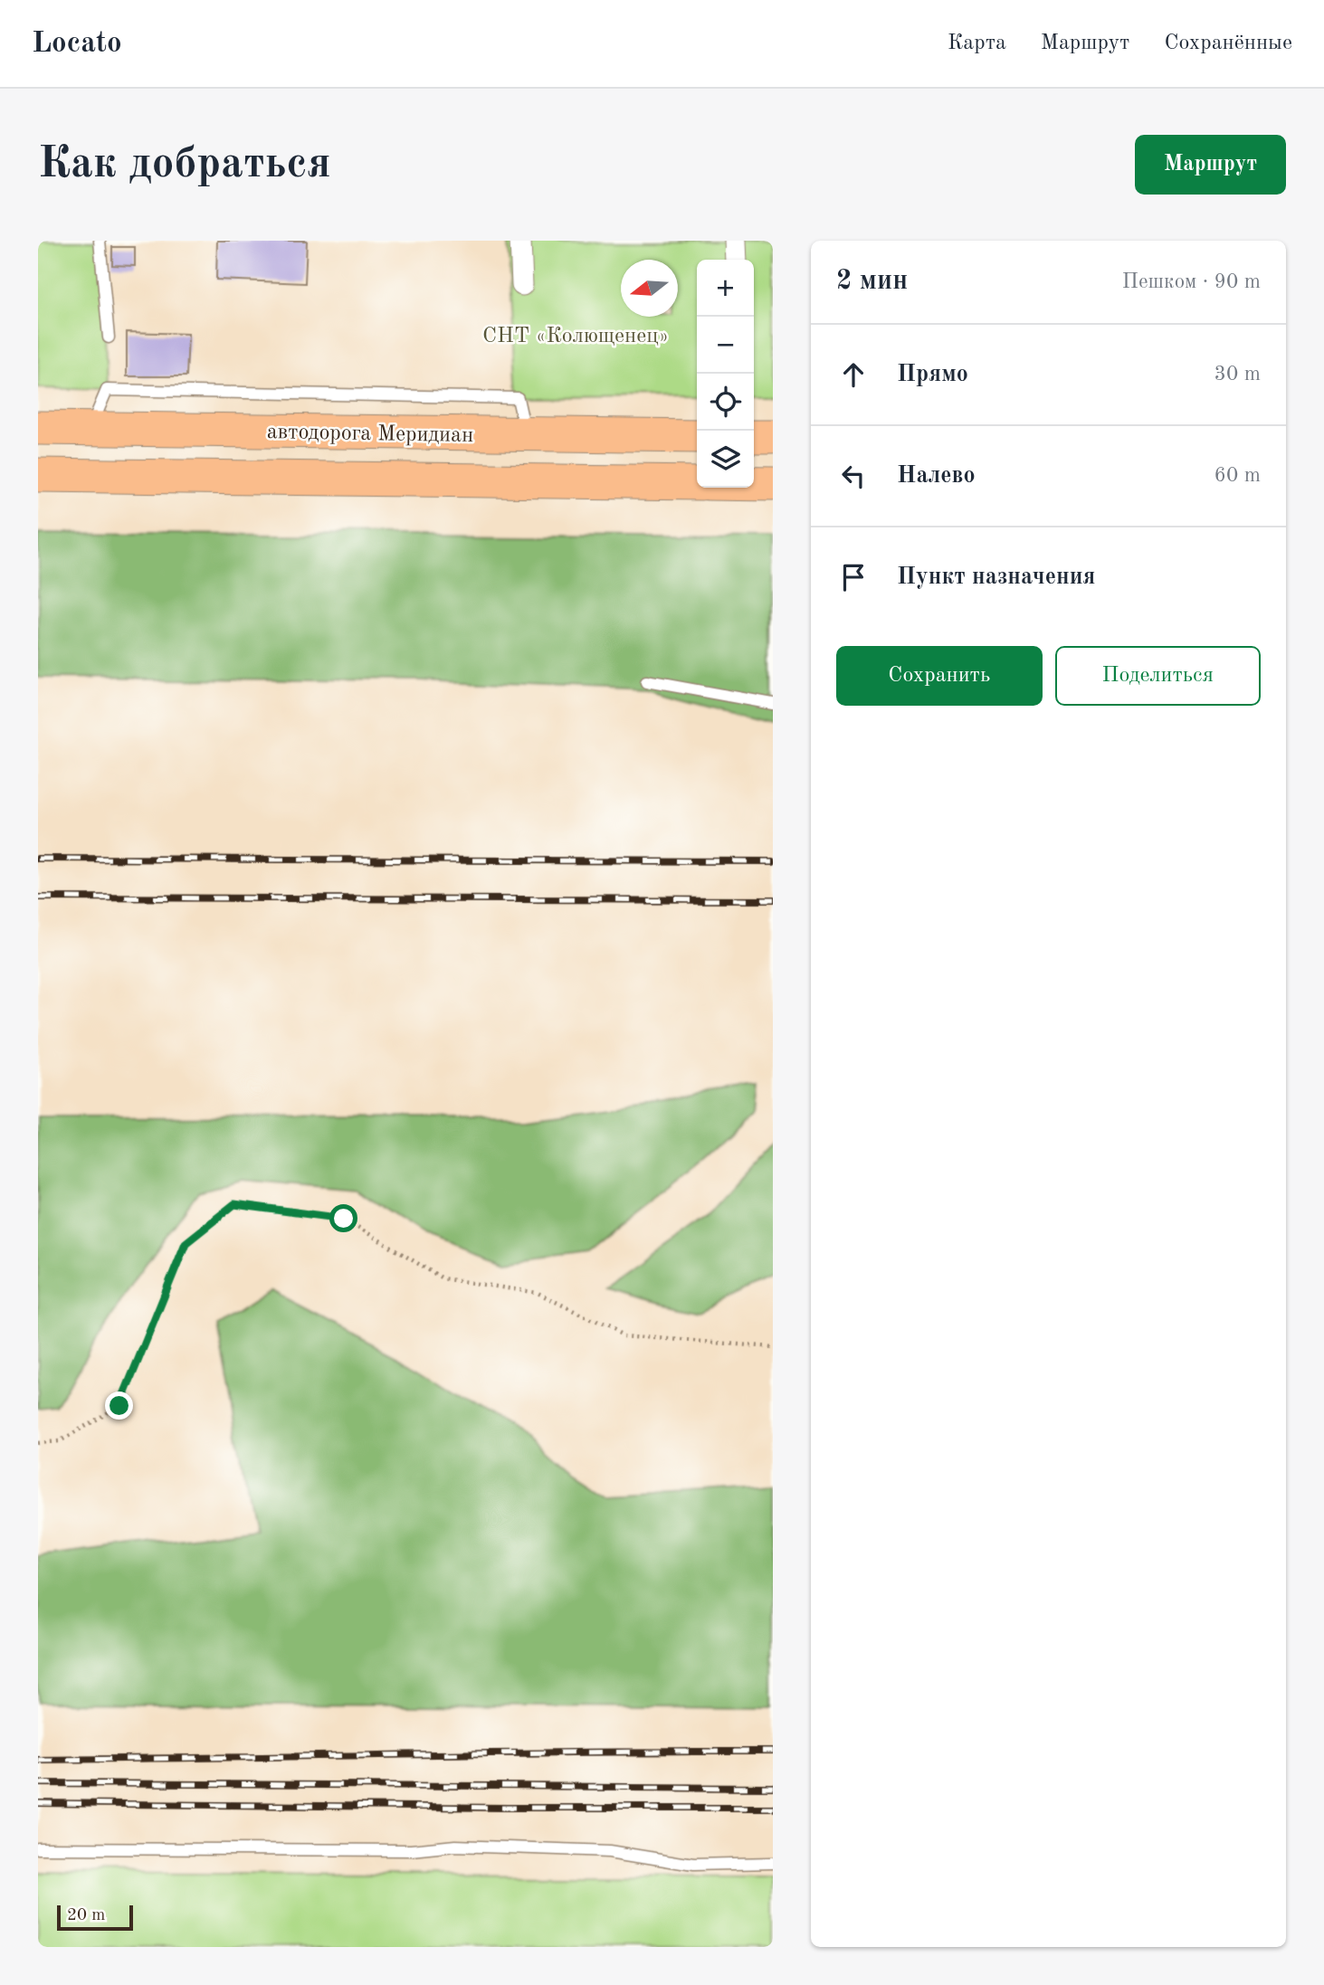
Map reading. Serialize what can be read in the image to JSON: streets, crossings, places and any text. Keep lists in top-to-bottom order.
{
  "streets": {
    "main road": ["автодорога Меридиан"]
  },
  "parks": ["СНТ «Колющенец»"],
  "scale_bar": "20 m",
  "north": "left",
  "page": {
    "header": "Locato",
    "nav": ["Карта", "Маршрут", "Сохранённые"],
    "buttons": [
      "Маршрут",
      ["Сохранить", "Поделиться"]
    ],
    "title": "Как добраться",
    "heading": ["2 мин", "Пешком · 90 m"],
    "map_buttons": ["+", "−"],
    "list": [
      ["Прямо", "30 m"],
      ["Налево", "60 m"],
      "Пункт назначения"
    ],
    "scale": "20 m"
  }
}
